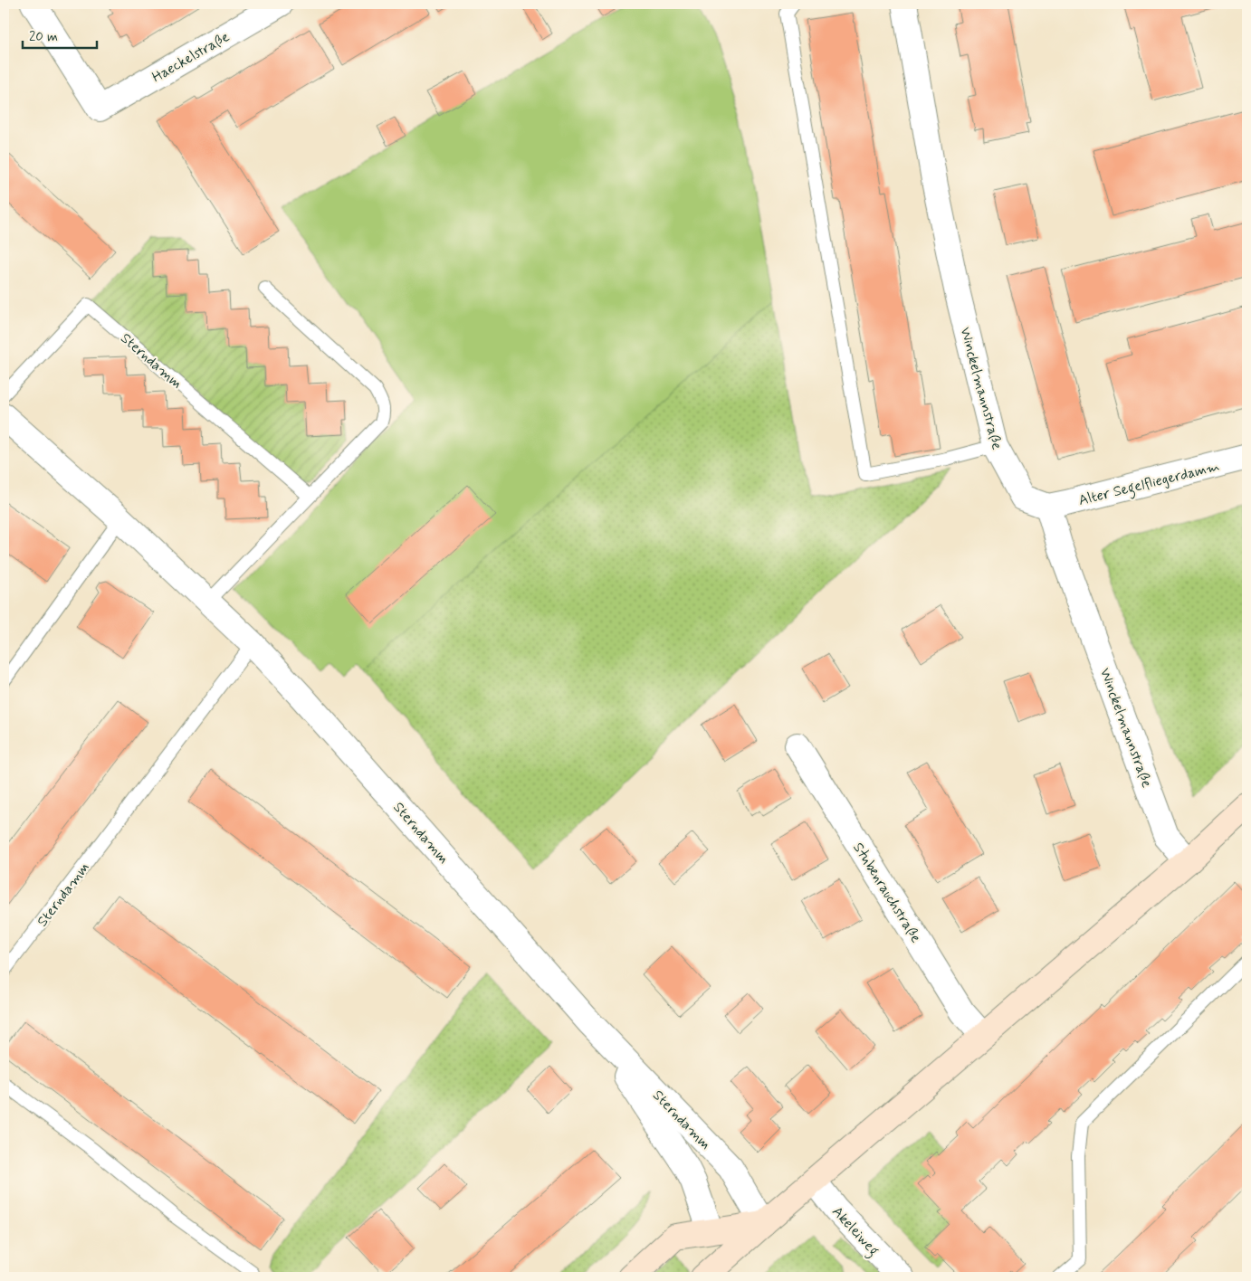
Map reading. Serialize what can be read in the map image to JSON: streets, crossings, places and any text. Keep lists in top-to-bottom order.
{
  "streets": {
    "street": [
      "Haeckelstraße",
      "Sterndamm",
      "Winckelmannstraße",
      "Alter Segelfliegerdamm",
      "Stubenrauchstraße",
      "Akeleiweg"
    ]
  },
  "crossings": [
    ["Winckelmannstraße", "Alter Segelfliegerdamm"]
  ],
  "scale_bar": "20 m"
}
